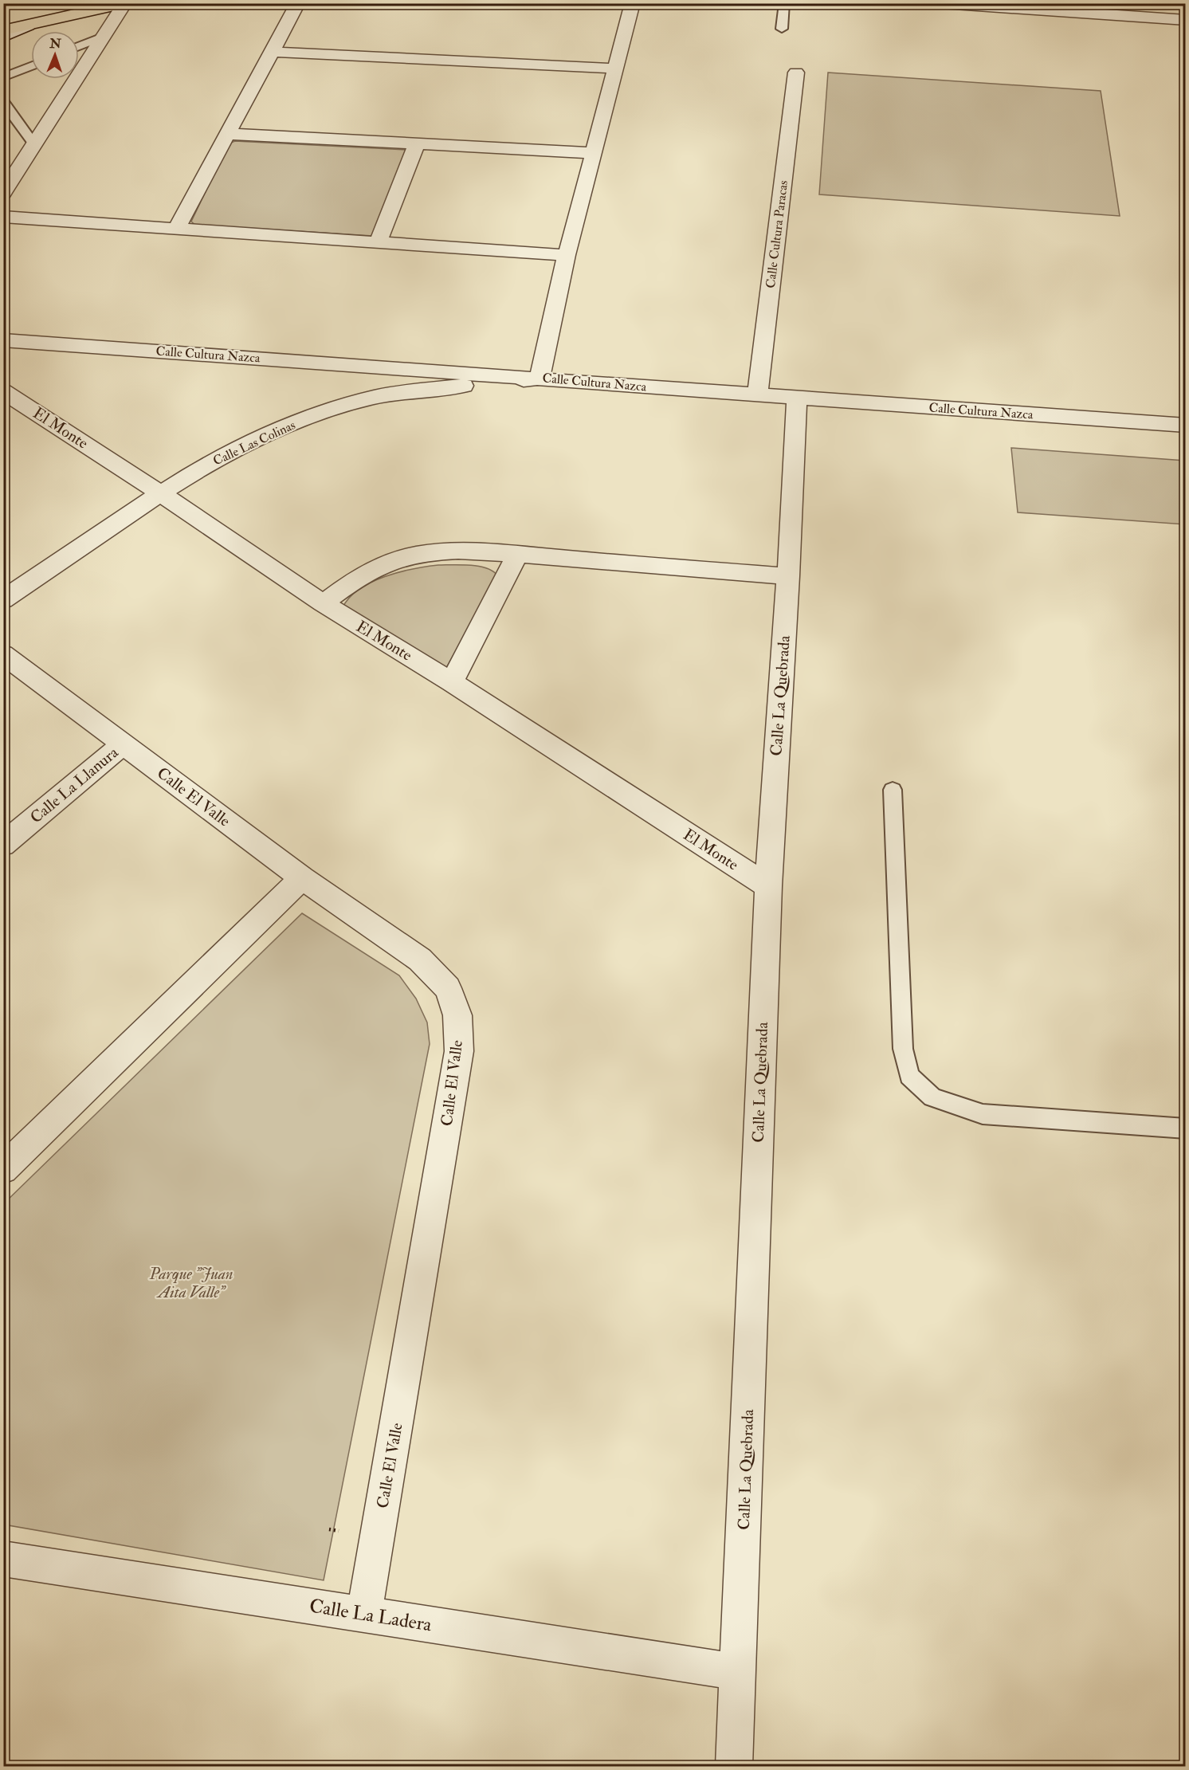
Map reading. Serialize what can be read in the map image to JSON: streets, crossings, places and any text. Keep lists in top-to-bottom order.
{
  "streets": {
    "street": [
      "Calle Cultura Paracas",
      "Calle Cultura Nazca",
      "El Monte",
      "Calle Las Colinas",
      "Calle La Quebrada",
      "Calle La Llanura",
      "Calle El Valle",
      "Calle La Ladera"
    ]
  },
  "crossings": [
    ["Calle Cultura Paracas", "Calle Cultura Nazca"],
    ["Calle Cultura Nazca", "Calle Las Colinas"],
    ["Calle Cultura Nazca", "Calle La Quebrada"],
    ["El Monte", "Calle Las Colinas"],
    ["El Monte", "Calle La Quebrada"],
    ["Calle La Quebrada", "Calle La Ladera"],
    ["Calle La Llanura", "Calle El Valle"],
    ["Calle El Valle", "Calle La Ladera"]
  ],
  "parks": ["Parque \"Juan Aita Valle\""],
  "north": "top"
}
